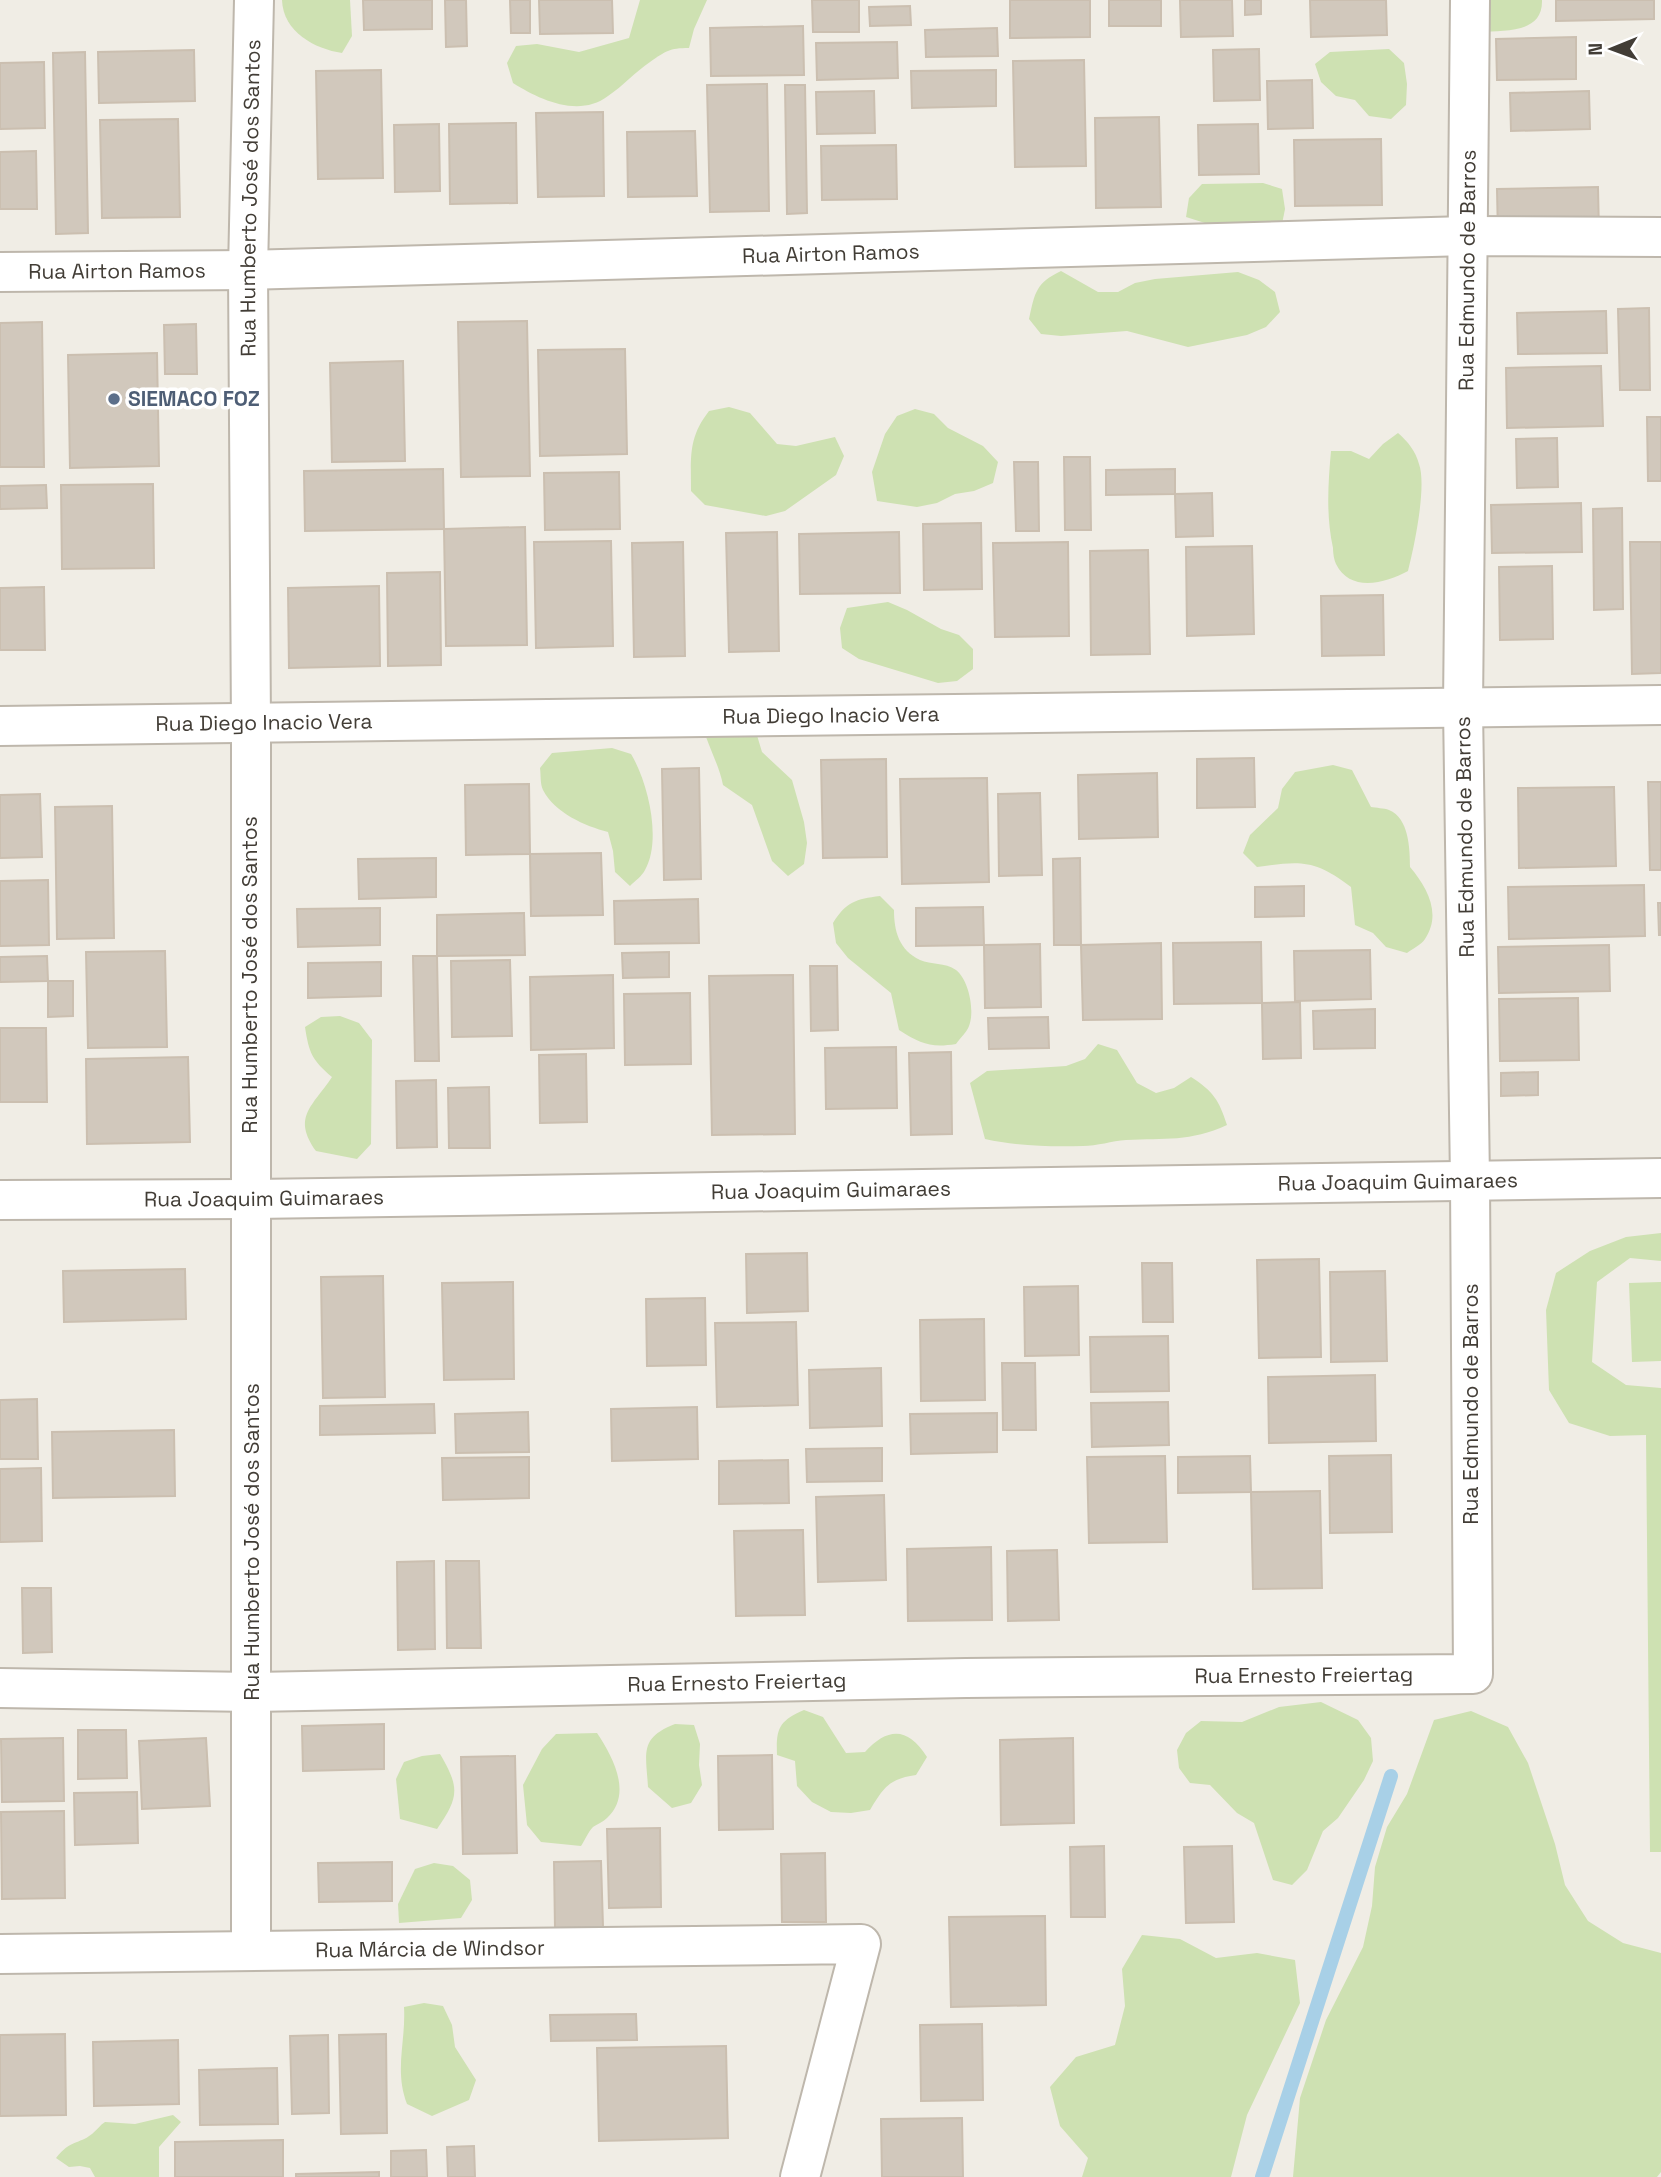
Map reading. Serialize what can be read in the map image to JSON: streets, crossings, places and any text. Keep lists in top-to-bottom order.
{
  "streets": {
    "street": [
      "Rua Humberto José dos Santos",
      "Rua Airton Ramos",
      "Rua Edmundo de Barros",
      "Rua Diego Inacio Vera",
      "Rua Joaquim Guimaraes",
      "Rua Ernesto Freiertag",
      "Rua Márcia de Windsor"
    ]
  },
  "crossings": [
    ["Rua Humberto José dos Santos", "Rua Airton Ramos"],
    ["Rua Humberto José dos Santos", "Rua Diego Inacio Vera"],
    ["Rua Humberto José dos Santos", "Rua Joaquim Guimaraes"],
    ["Rua Humberto José dos Santos", "Rua Ernesto Freiertag"],
    ["Rua Humberto José dos Santos", "Rua Márcia de Windsor"],
    ["Rua Airton Ramos", "Rua Edmundo de Barros"],
    ["Rua Edmundo de Barros", "Rua Diego Inacio Vera"],
    ["Rua Edmundo de Barros", "Rua Joaquim Guimaraes"],
    ["Rua Edmundo de Barros", "Rua Ernesto Freiertag"]
  ],
  "places": ["SIEMACO FOZ"],
  "north": "left"
}
